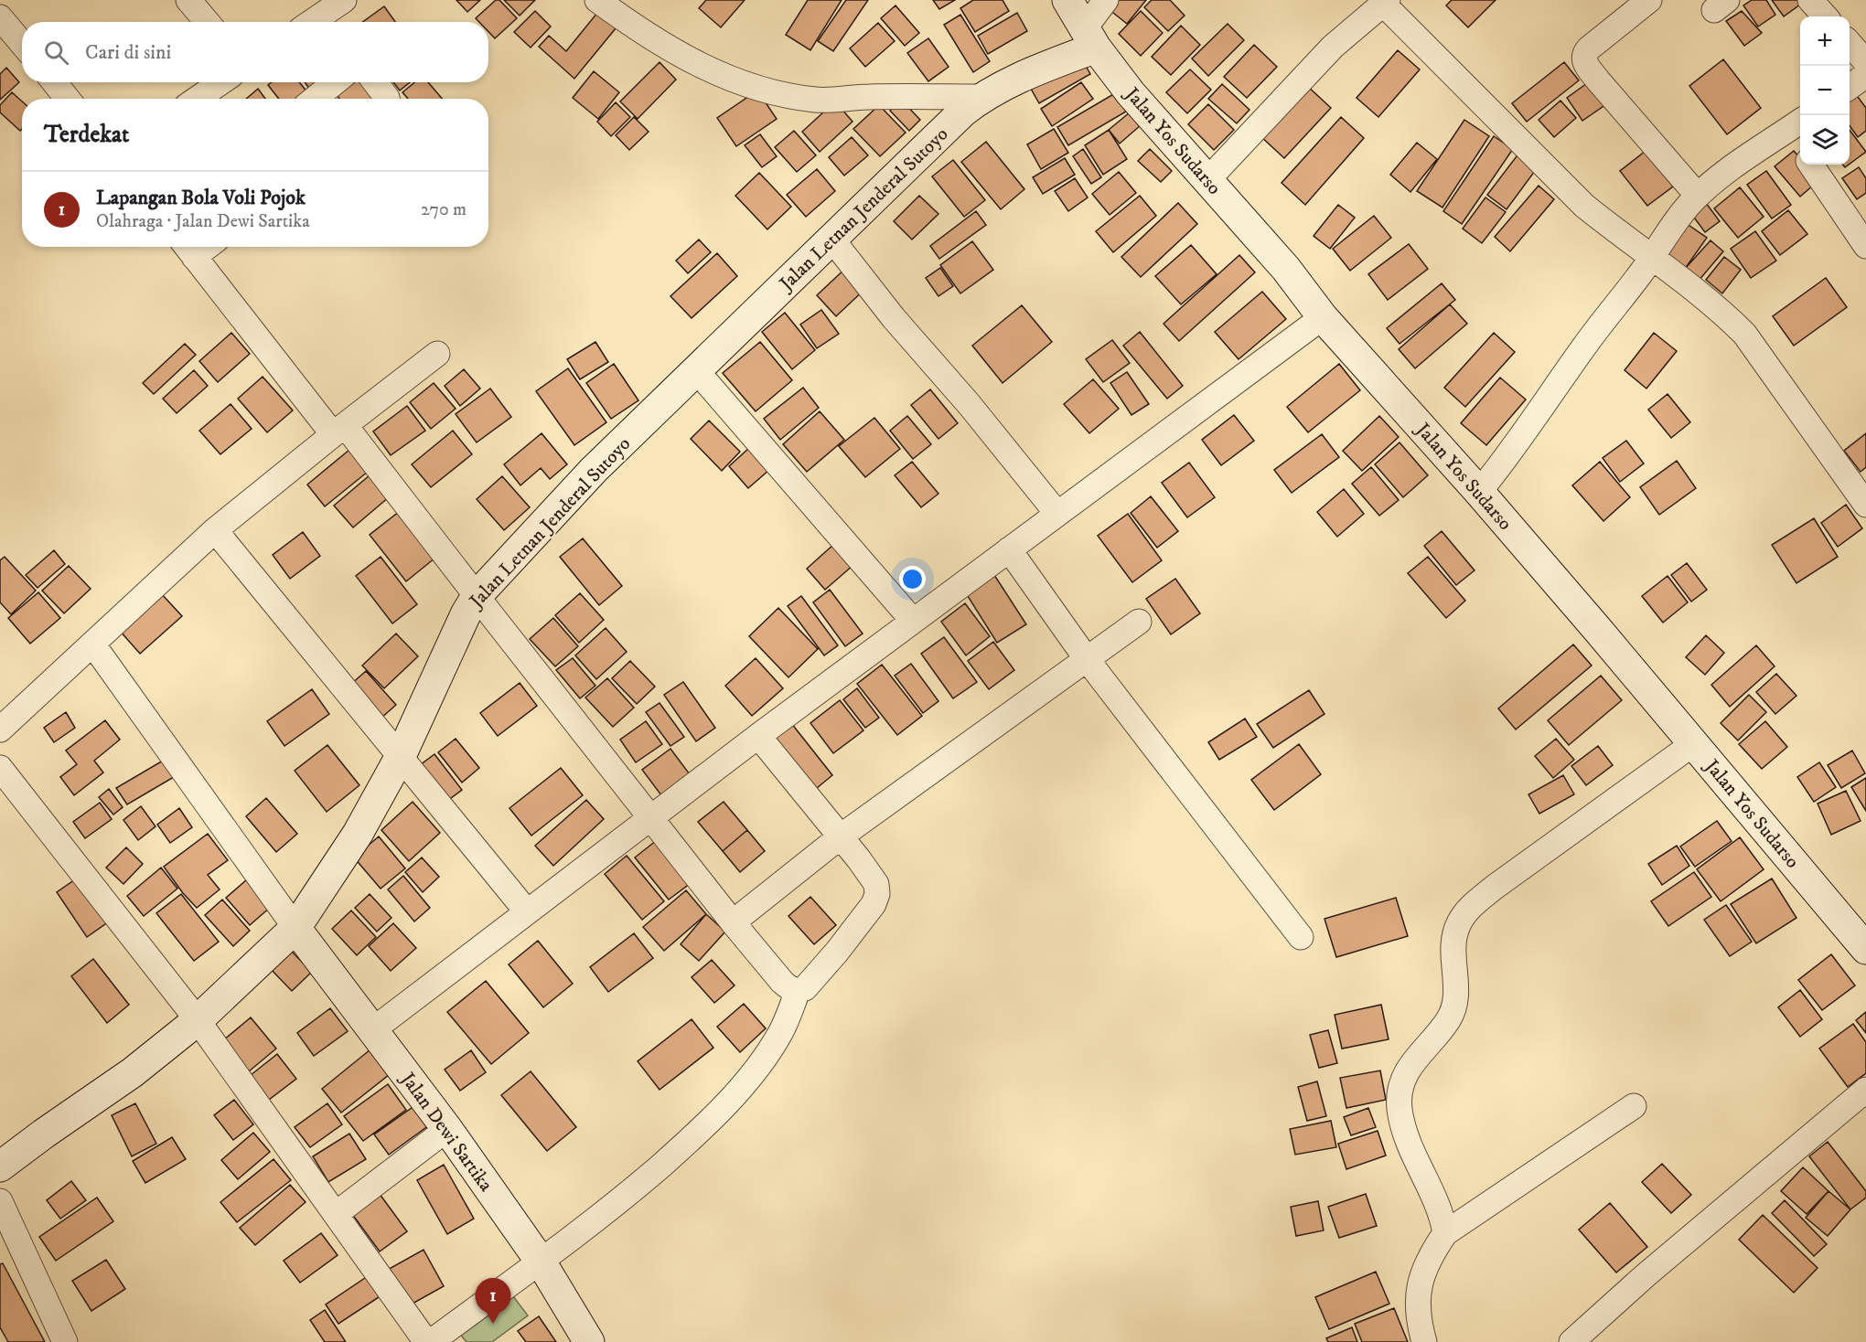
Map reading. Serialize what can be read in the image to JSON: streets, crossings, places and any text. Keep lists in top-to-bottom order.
{
  "streets": {
    "street": ["Jalan Yos Sudarso", "Jalan Letnan Jenderal Sutoyo", "Jalan Dewi Sartika"]
  },
  "crossings": [
    ["Jalan Yos Sudarso", "Jalan Letnan Jenderal Sutoyo"],
    ["Jalan Letnan Jenderal Sutoyo", "Jalan Dewi Sartika"]
  ],
  "page": {
    "map_buttons": ["+", "−"],
    "search": "Cari di sini",
    "heading": "Terdekat",
    "list": [
      {
        "mark": "1",
        "name": "Lapangan Bola Voli Pojok",
        "note": "Olahraga · Jalan Dewi Sartika",
        "value": "270 m"
      }
    ],
    "pins": "1"
  }
}
